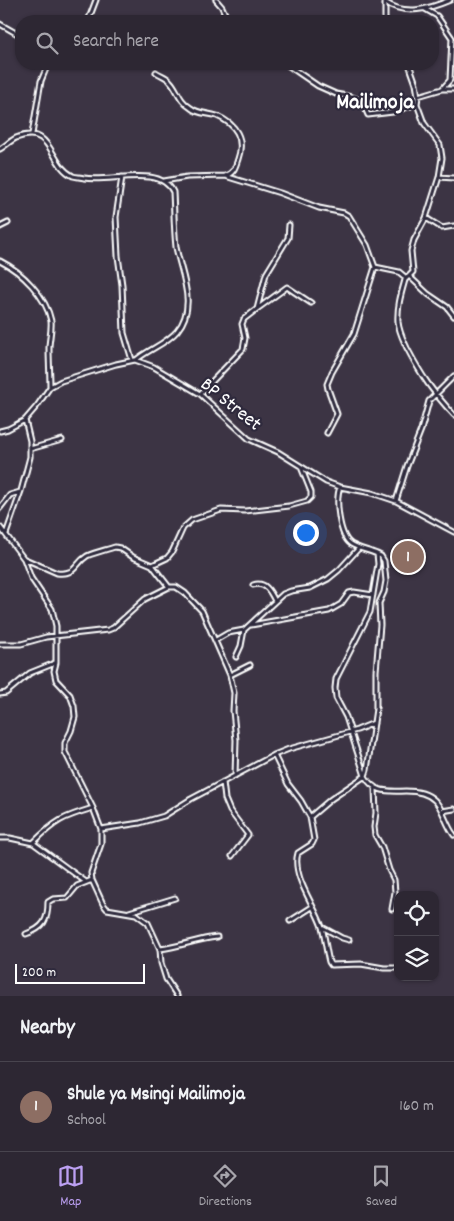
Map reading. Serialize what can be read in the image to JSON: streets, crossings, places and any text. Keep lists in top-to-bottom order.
{
  "streets": {
    "street": ["BP Street"]
  },
  "districts": ["Mailimoja"],
  "scale_bar": "200 m",
  "page": {
    "search": "Search here",
    "pins": "1",
    "scale": "200 m",
    "heading": "Nearby",
    "list": [
      {
        "mark": "1",
        "name": "Shule ya Msingi Mailimoja",
        "note": "School",
        "value": "160 m"
      }
    ],
    "nav": ["Map", "Directions", "Saved"]
  }
}
